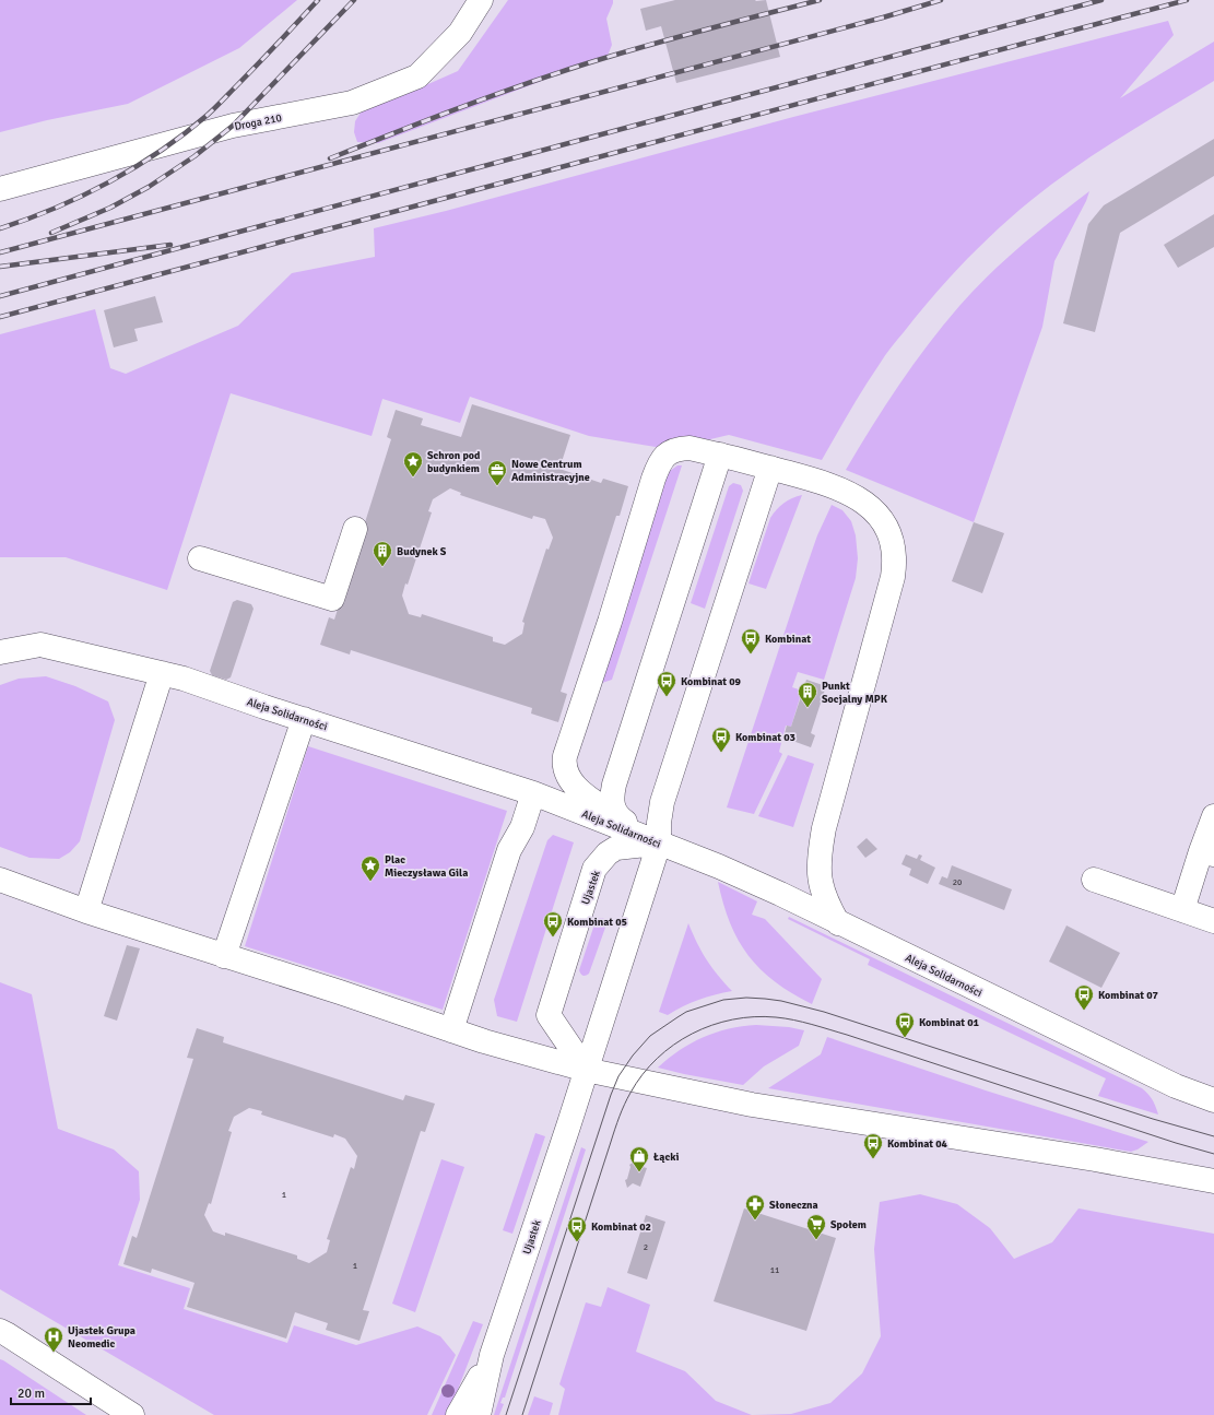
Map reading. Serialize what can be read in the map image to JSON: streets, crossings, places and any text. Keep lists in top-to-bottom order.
{
  "streets": {
    "street": ["Droga 210", "Aleja Solidarności", "Ujastek"]
  },
  "crossings": [
    ["Aleja Solidarności", "Ujastek"]
  ],
  "places": {
    "place": ["Schron pod budynkiem", "Plac Mieczysława Gila"],
    "office": ["Nowe Centrum Administracyjne"],
    "building": ["Budynek S", "Punkt Socjalny MPK"],
    "bus stop": [
      "Kombinat",
      "Kombinat 09",
      "Kombinat 03",
      "Kombinat 05",
      "Kombinat 07",
      "Kombinat 01",
      "Kombinat 04",
      "Kombinat 02"
    ],
    "shop": ["Łącki"],
    "pharmacy": ["Słoneczna"],
    "supermarket": ["Społem"],
    "hospital": ["Ujastek Grupa Neomedic"]
  },
  "house_numbers": [
    "20",
    "1",
    "2",
    "1",
    "11"
  ],
  "scale_bar": "20 m"
}
